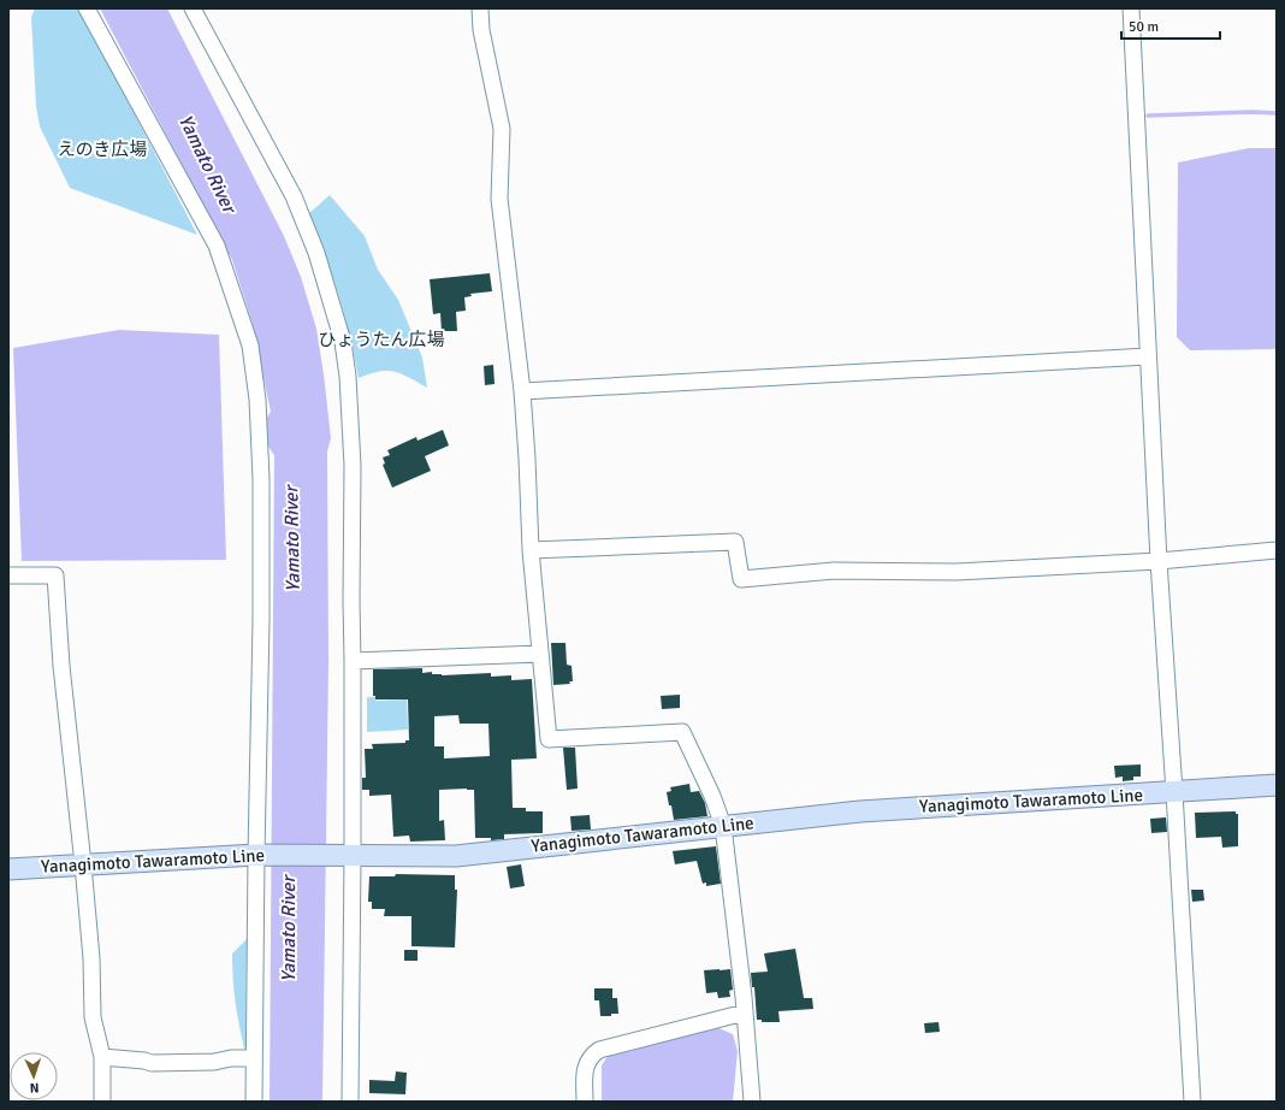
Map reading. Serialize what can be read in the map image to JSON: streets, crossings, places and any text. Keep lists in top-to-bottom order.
{
  "streets": {
    "main road": ["Yanagimoto Tawaramoto Line"]
  },
  "water": ["Yamato River"],
  "parks": ["えのき広場", "ひょうたん広場"],
  "scale_bar": "50 m",
  "north": "bottom"
}
